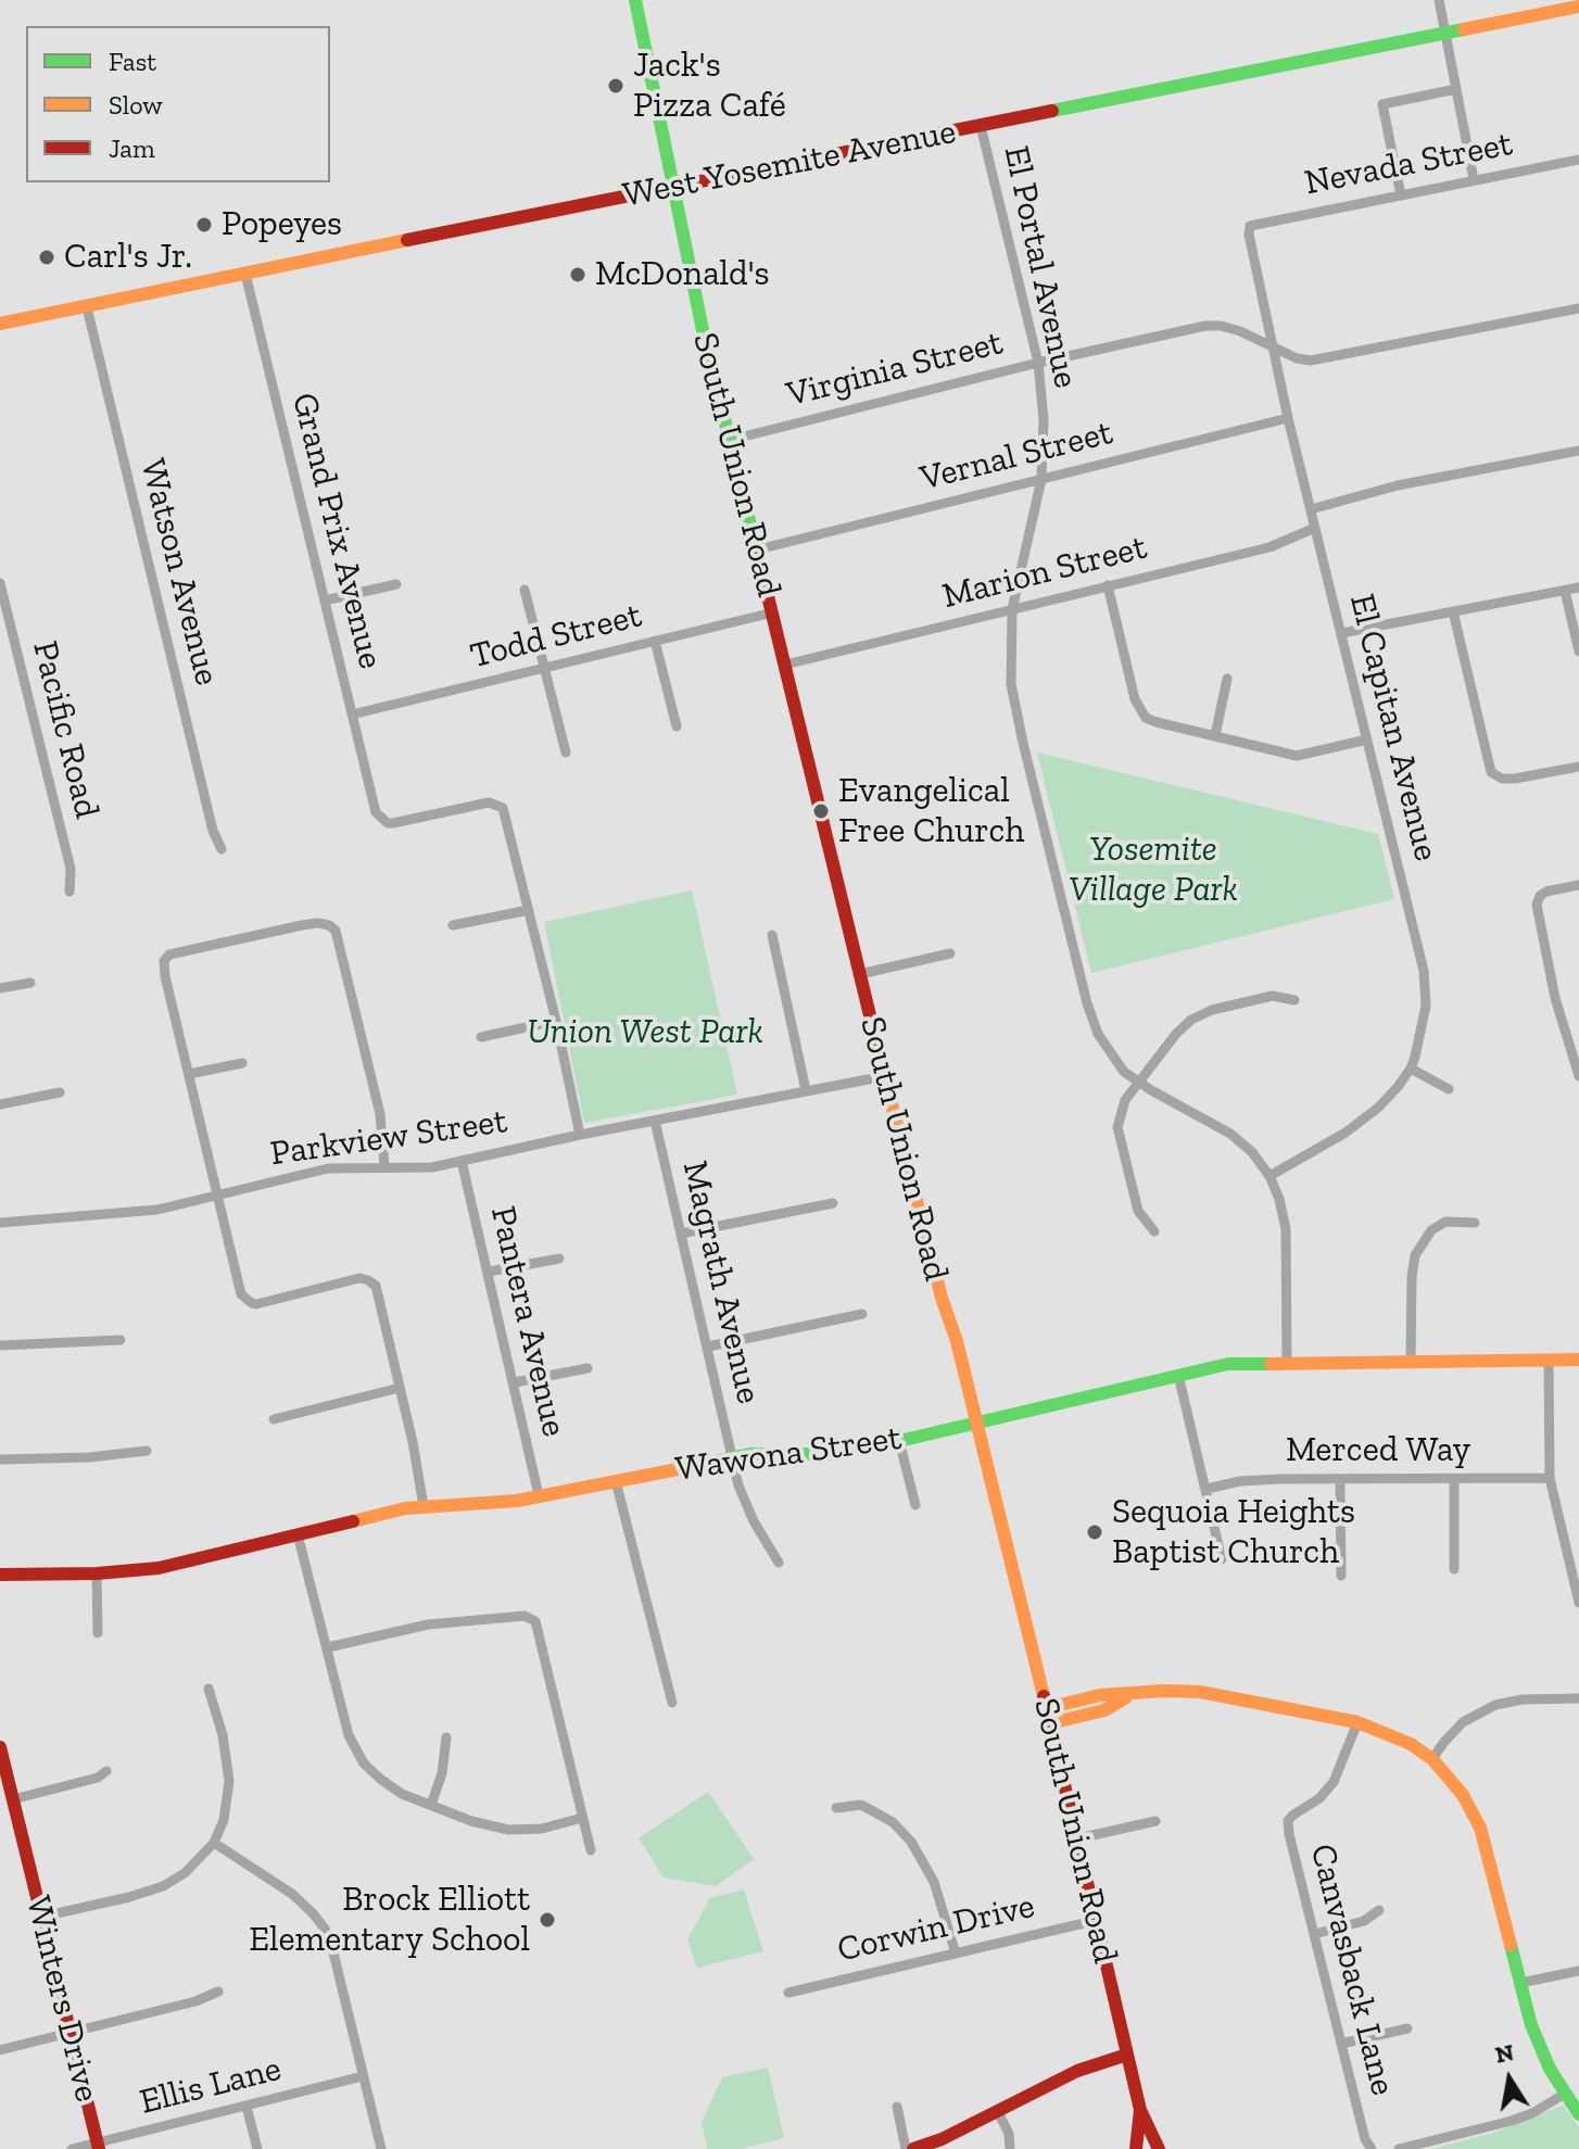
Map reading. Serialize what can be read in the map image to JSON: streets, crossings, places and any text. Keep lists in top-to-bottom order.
{
  "streets": {
    "street": [
      "West Yosemite Avenue",
      "Nevada Street",
      "El Portal Avenue",
      "Virginia Street",
      "Vernal Street",
      "South Union Road",
      "Grand Prix Avenue",
      "Watson Avenue",
      "Marion Street",
      "Todd Street",
      "El Capitan Avenue",
      "Pacific Road",
      "Parkview Street",
      "Magrath Avenue",
      "Pantera Avenue",
      "Merced Way",
      "Wawona Street",
      "Corwin Drive",
      "Canvasback Lane",
      "Winters Drive",
      "Ellis Lane"
    ]
  },
  "crossings": [
    ["West Yosemite Avenue", "El Portal Avenue"],
    ["West Yosemite Avenue", "South Union Road"],
    ["West Yosemite Avenue", "Grand Prix Avenue"],
    ["West Yosemite Avenue", "Watson Avenue"],
    ["Nevada Street", "El Capitan Avenue"],
    ["El Portal Avenue", "Virginia Street"],
    ["El Portal Avenue", "Vernal Street"],
    ["El Portal Avenue", "Marion Street"],
    ["El Portal Avenue", "El Capitan Avenue"],
    ["El Portal Avenue", "Wawona Street"],
    ["Virginia Street", "South Union Road"],
    ["Virginia Street", "El Capitan Avenue"],
    ["Vernal Street", "South Union Road"],
    ["Vernal Street", "El Capitan Avenue"],
    ["South Union Road", "Marion Street"],
    ["South Union Road", "Todd Street"],
    ["South Union Road", "Parkview Street"],
    ["South Union Road", "Wawona Street"],
    ["South Union Road", "Corwin Drive"],
    ["Grand Prix Avenue", "Todd Street"],
    ["Marion Street", "El Capitan Avenue"],
    ["Parkview Street", "Magrath Avenue"],
    ["Parkview Street", "Pantera Avenue"],
    ["Magrath Avenue", "Wawona Street"],
    ["Pantera Avenue", "Wawona Street"],
    ["Winters Drive", "Ellis Lane"]
  ],
  "parks": ["Yosemite Village Park", "Union West Park"],
  "places": [
    "Jack's Pizza Café",
    "Popeyes",
    "Carl's Jr.",
    "McDonald's",
    "Evangelical Free Church",
    "Sequoia Heights Baptist Church",
    "Brock Elliott Elementary School"
  ],
  "legend": ["Fast", "Slow", "Jam"],
  "north": "top"
}
